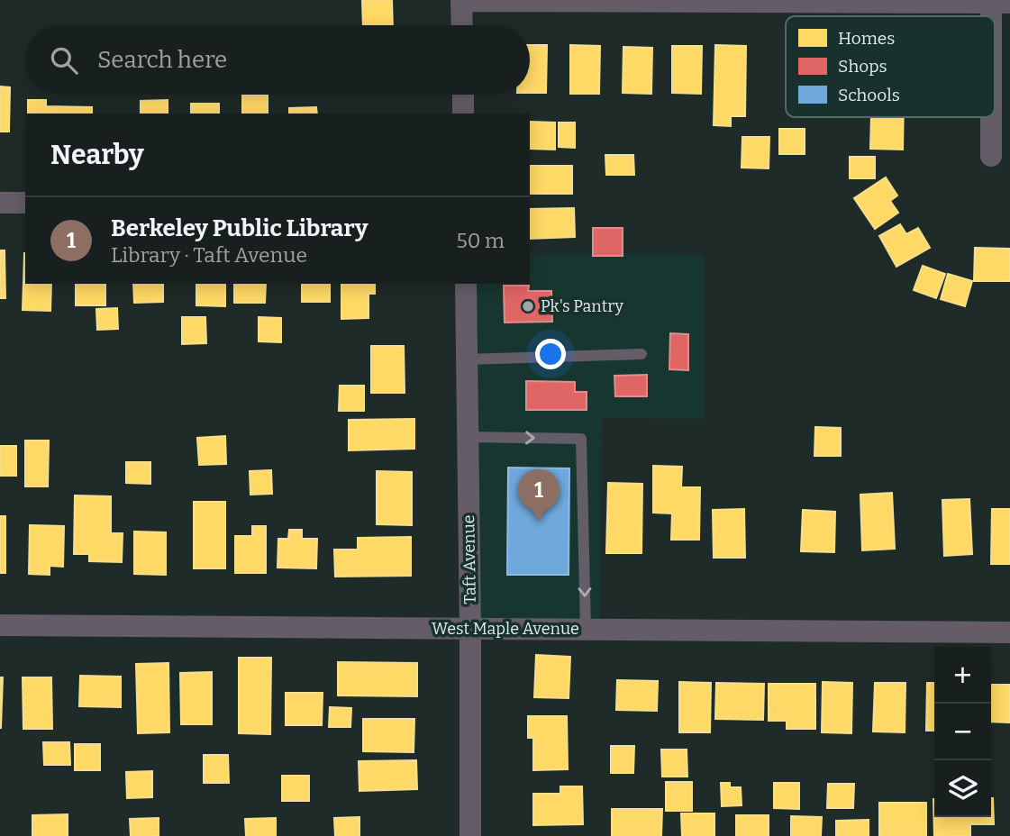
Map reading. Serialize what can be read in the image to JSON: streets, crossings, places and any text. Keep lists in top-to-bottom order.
{
  "streets": {
    "street": ["Taft Avenue", "West Maple Avenue"]
  },
  "crossings": [
    ["Taft Avenue", "West Maple Avenue"]
  ],
  "places": ["Pk's Pantry"],
  "legend": ["Homes", "Shops", "Schools"],
  "page": {
    "search": "Search here",
    "heading": "Nearby",
    "list": [
      {
        "mark": "1",
        "name": "Berkeley Public Library",
        "note": "Library · Taft Avenue",
        "value": "50 m"
      }
    ],
    "pins": "1",
    "map_buttons": ["+", "−"]
  }
}
